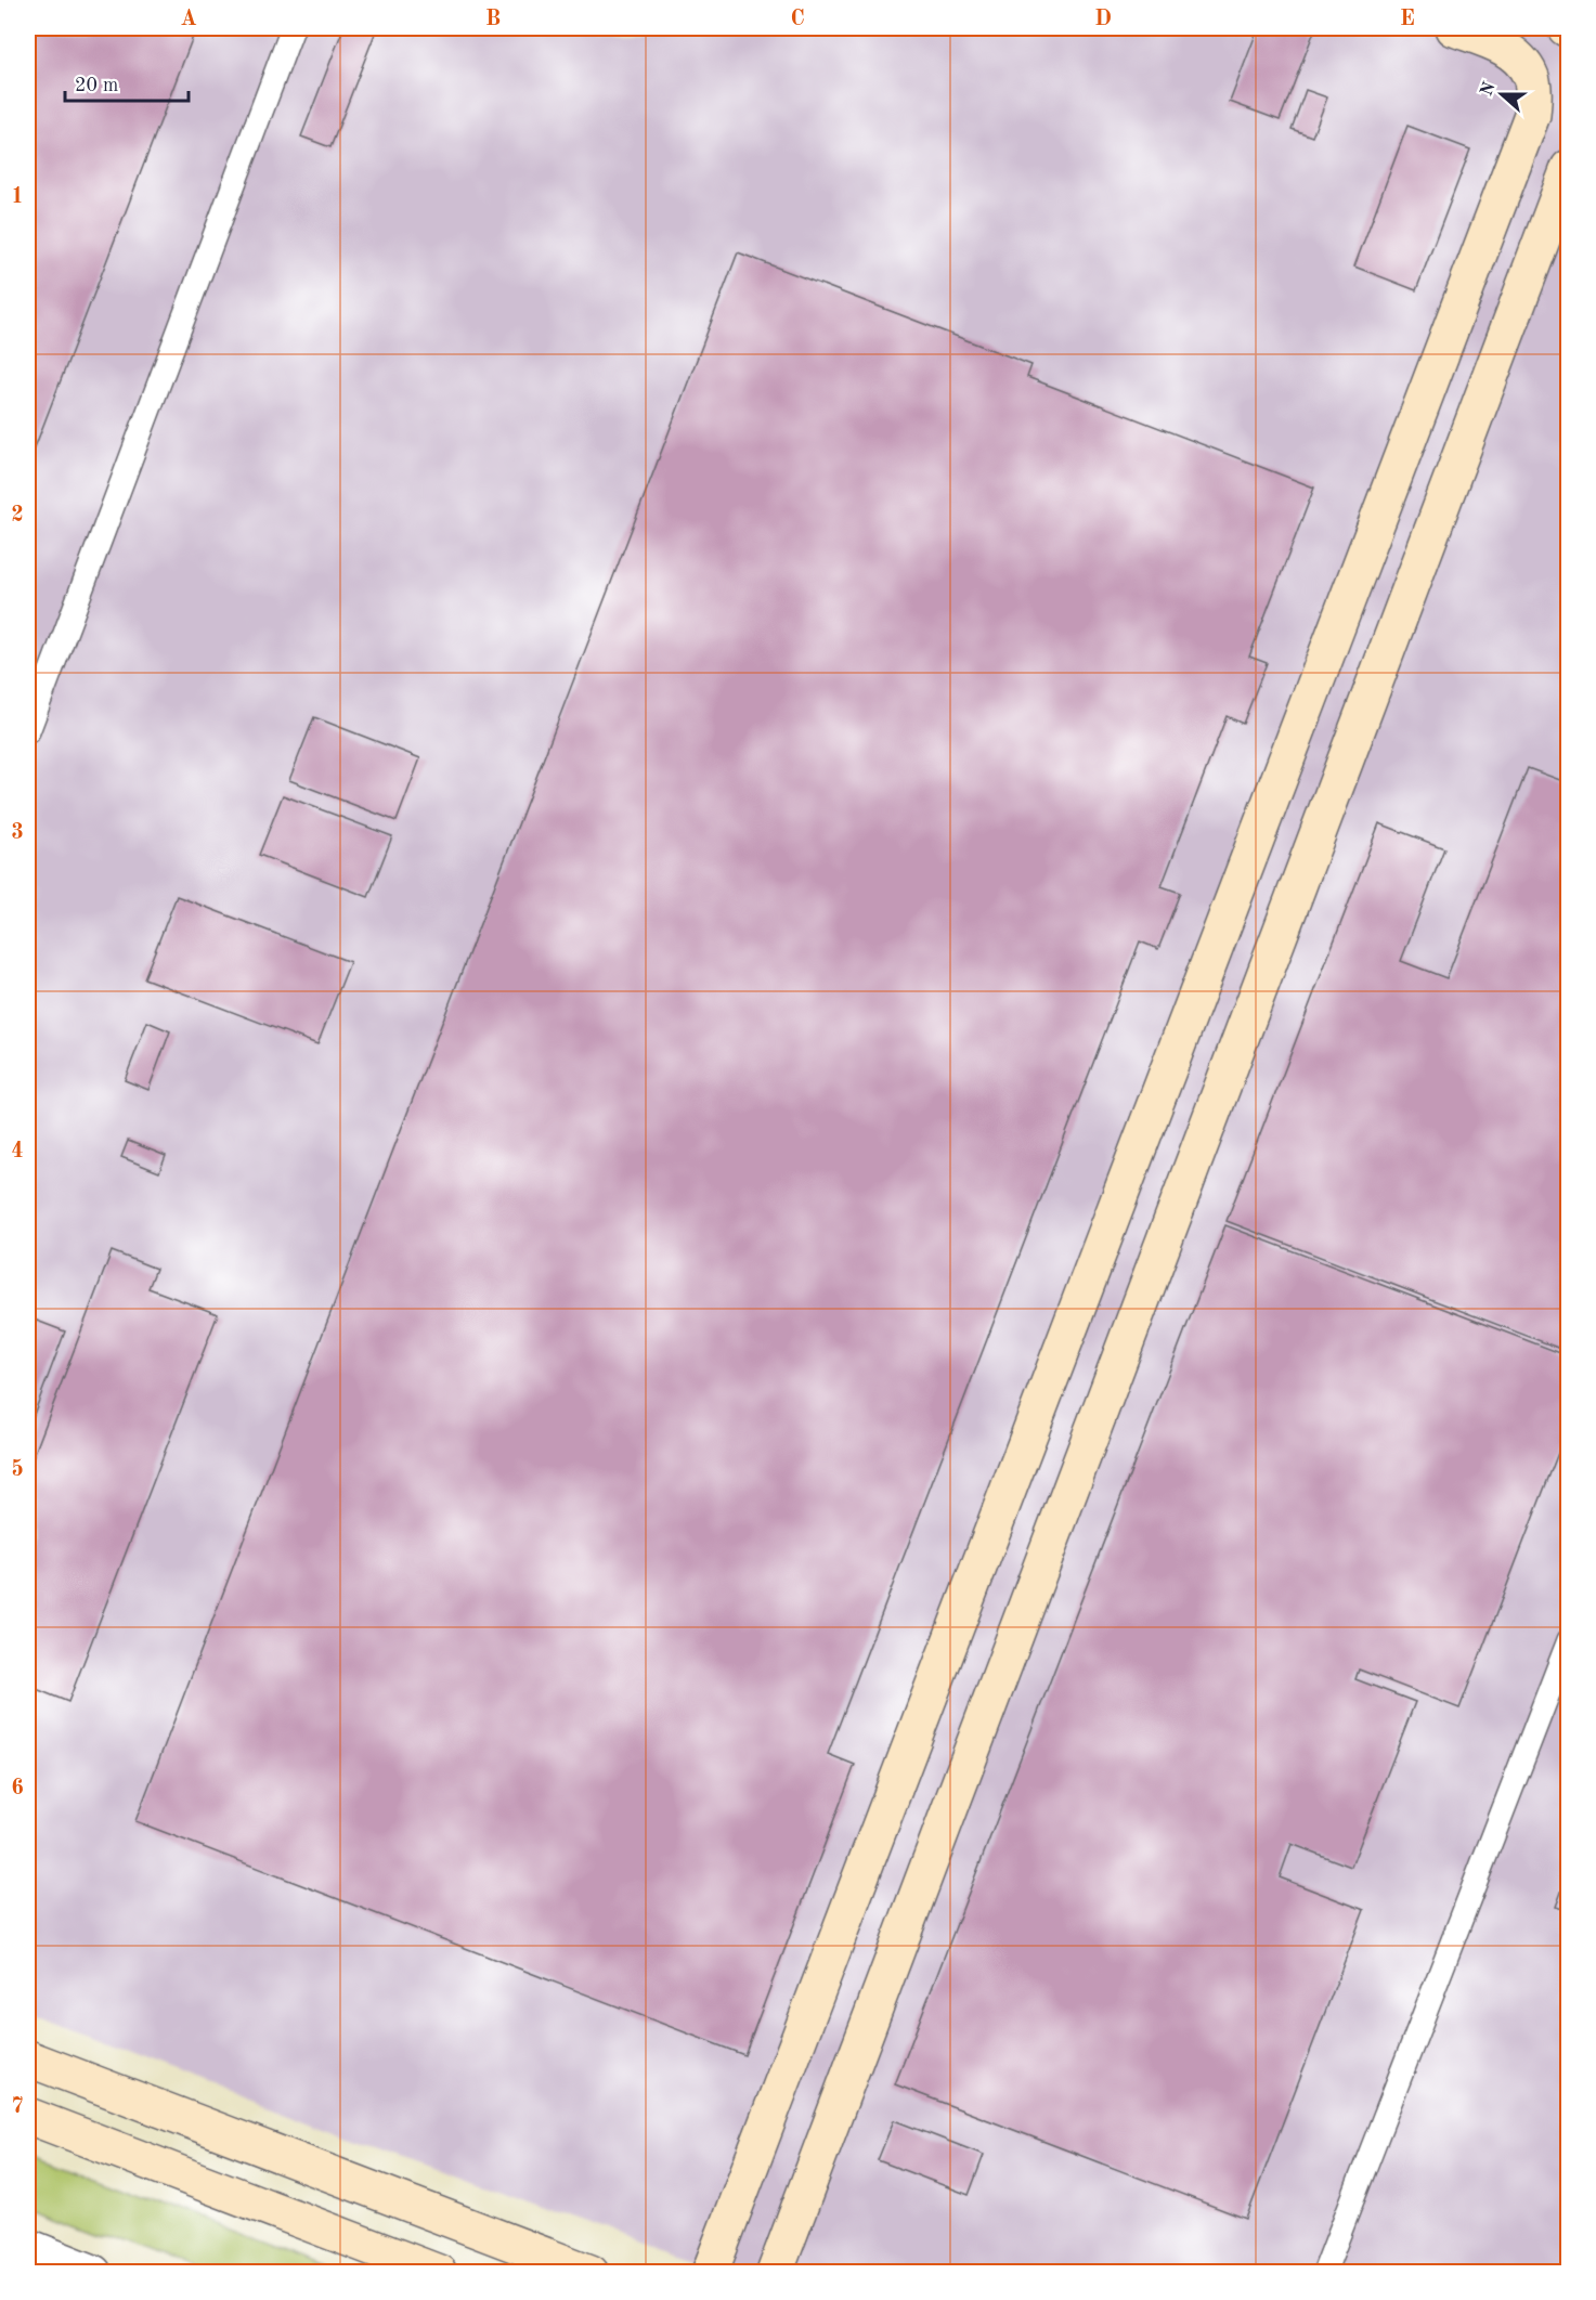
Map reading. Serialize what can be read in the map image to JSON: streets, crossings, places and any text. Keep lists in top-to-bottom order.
{
  "scale_bar": "20 m",
  "north": "left",
  "grid": {
    "columns": [
      "A",
      "B",
      "C",
      "D",
      "E"
    ],
    "rows": [
      "1",
      "2",
      "3",
      "4",
      "5",
      "6",
      "7"
    ]
  }
}
